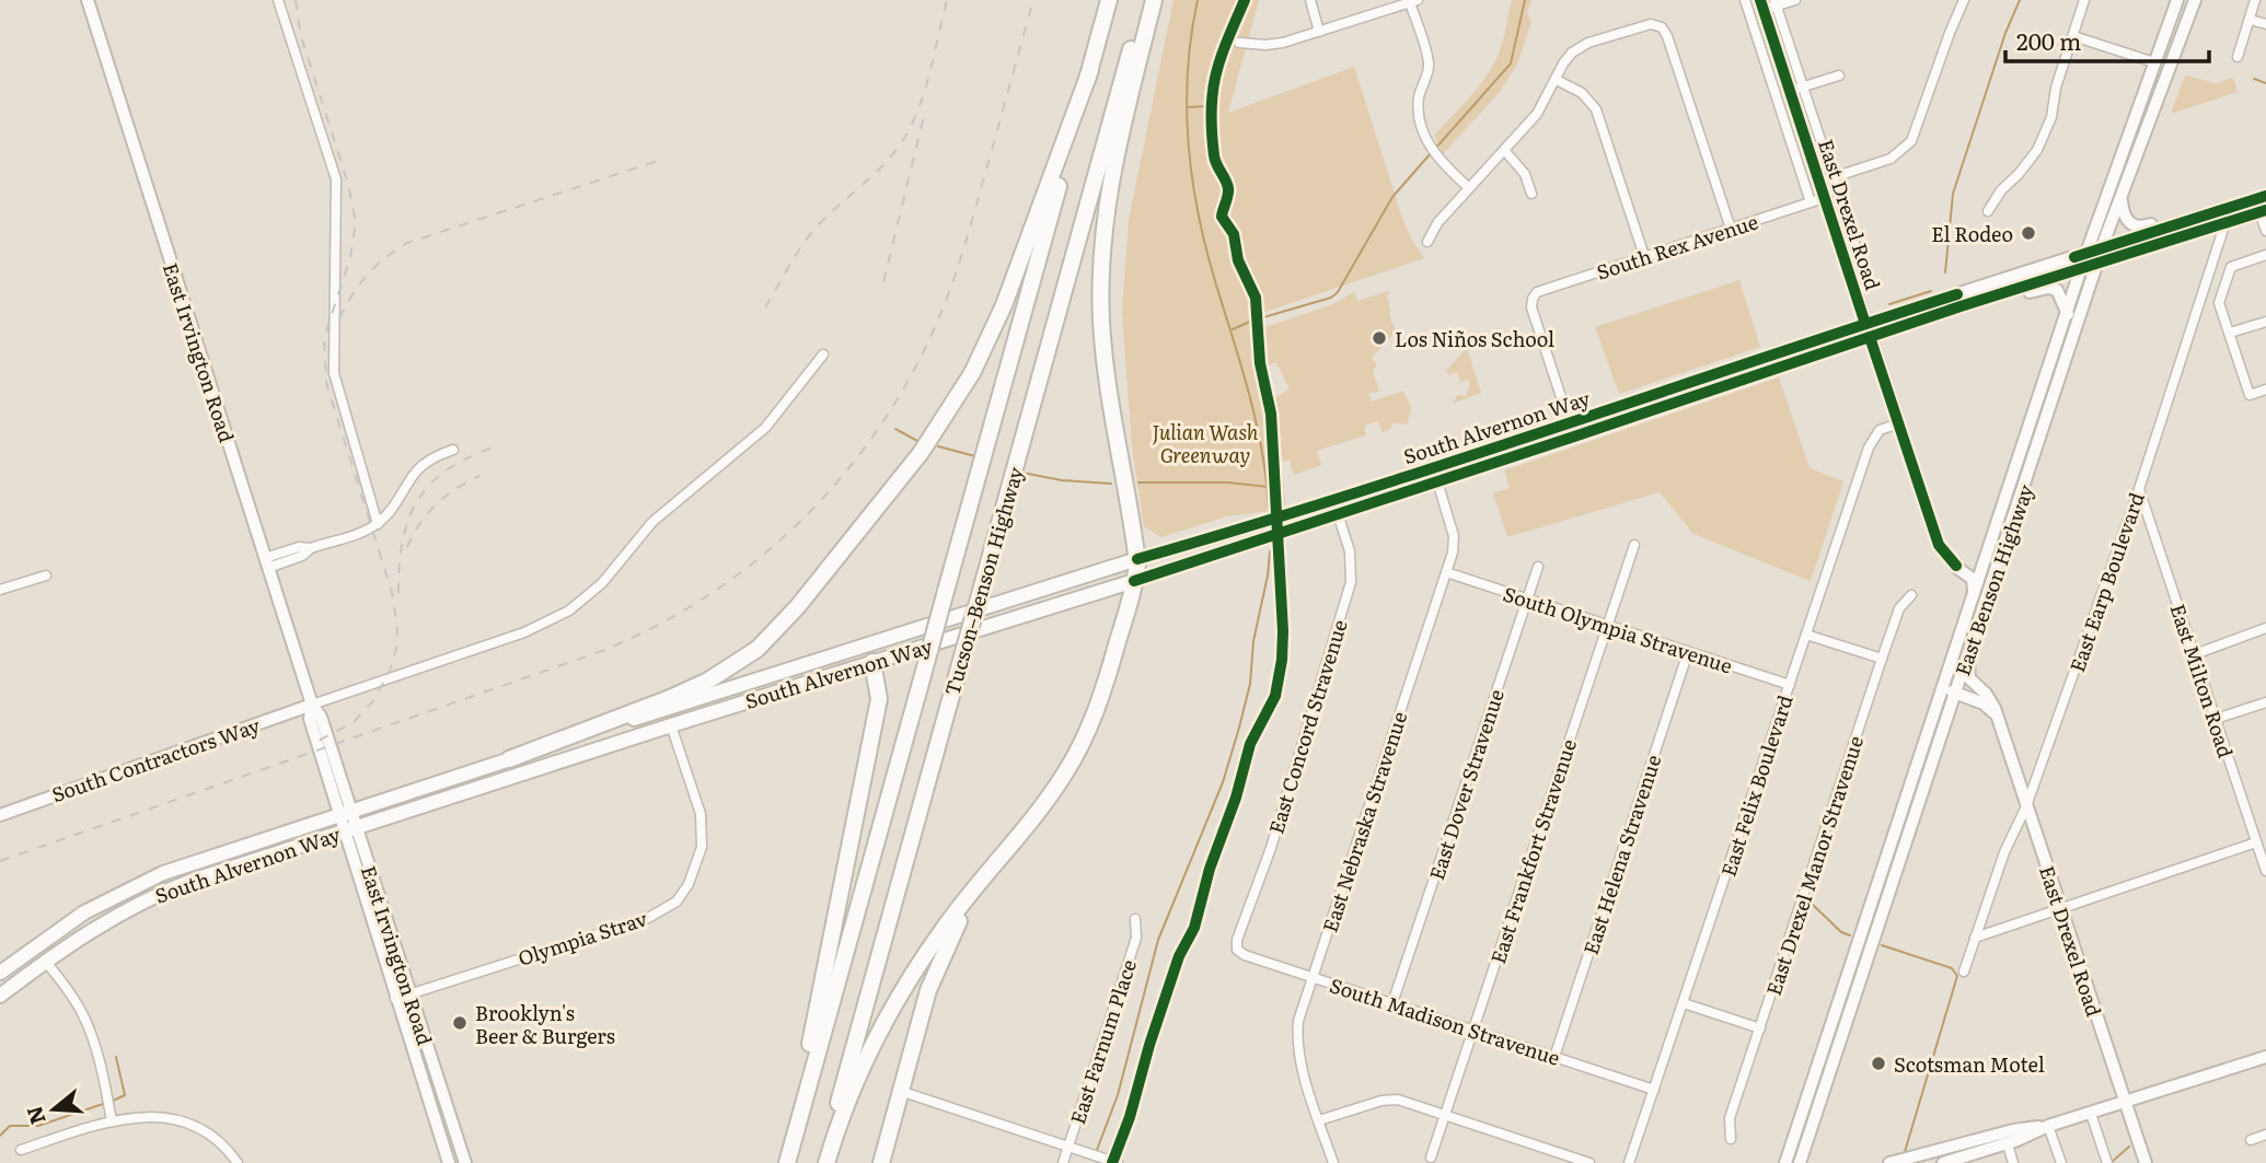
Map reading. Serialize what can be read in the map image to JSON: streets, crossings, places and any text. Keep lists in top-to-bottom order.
{
  "streets": {
    "highway": ["Tucson–Benson Highway"],
    "main road": [
      "East Drexel Road",
      "East Irvington Road",
      "South Alvernon Way",
      "East Benson Highway",
      "South Contractors Way"
    ],
    "street": [
      "South Rex Avenue",
      "East Earp Boulevard",
      "South Olympia Stravenue",
      "East Milton Road",
      "East Concord Stravenue",
      "East Dover Stravenue",
      "East Felix Boulevard",
      "East Nebraska Stravenue",
      "East Frankfort Stravenue",
      "East Helena Stravenue",
      "East Drexel Manor Stravenue",
      "Olympia Strav",
      "South Madison Stravenue",
      "East Farnum Place"
    ]
  },
  "crossings": [
    ["East Drexel Road", "South Rex Avenue"],
    ["East Drexel Road", "South Alvernon Way"],
    ["East Drexel Road", "East Benson Highway"],
    ["East Drexel Road", "East Earp Boulevard"],
    ["East Drexel Road", "East Felix Boulevard"],
    ["South Rex Avenue", "South Alvernon Way"],
    ["East Irvington Road", "South Alvernon Way"],
    ["East Irvington Road", "South Contractors Way"],
    ["East Irvington Road", "Olympia Strav"],
    ["South Alvernon Way", "East Benson Highway"],
    ["South Alvernon Way", "East Earp Boulevard"],
    ["South Alvernon Way", "East Concord Stravenue"],
    ["South Alvernon Way", "East Nebraska Stravenue"],
    ["South Alvernon Way", "Olympia Strav"],
    ["East Earp Boulevard", "East Milton Road"],
    ["South Olympia Stravenue", "East Dover Stravenue"],
    ["South Olympia Stravenue", "East Felix Boulevard"],
    ["South Olympia Stravenue", "East Nebraska Stravenue"],
    ["South Olympia Stravenue", "East Frankfort Stravenue"],
    ["South Olympia Stravenue", "East Helena Stravenue"],
    ["East Concord Stravenue", "South Madison Stravenue"],
    ["East Dover Stravenue", "South Madison Stravenue"],
    ["East Felix Boulevard", "South Madison Stravenue"],
    ["East Nebraska Stravenue", "South Madison Stravenue"],
    ["East Frankfort Stravenue", "South Madison Stravenue"],
    ["East Helena Stravenue", "South Madison Stravenue"]
  ],
  "parks": ["Julian Wash Greenway"],
  "places": [
    "El Rodeo",
    "Los Niños School",
    "Brooklyn's Beer & Burgers",
    "Scotsman Motel"
  ],
  "scale_bar": "200 m",
  "north": "left"
}
